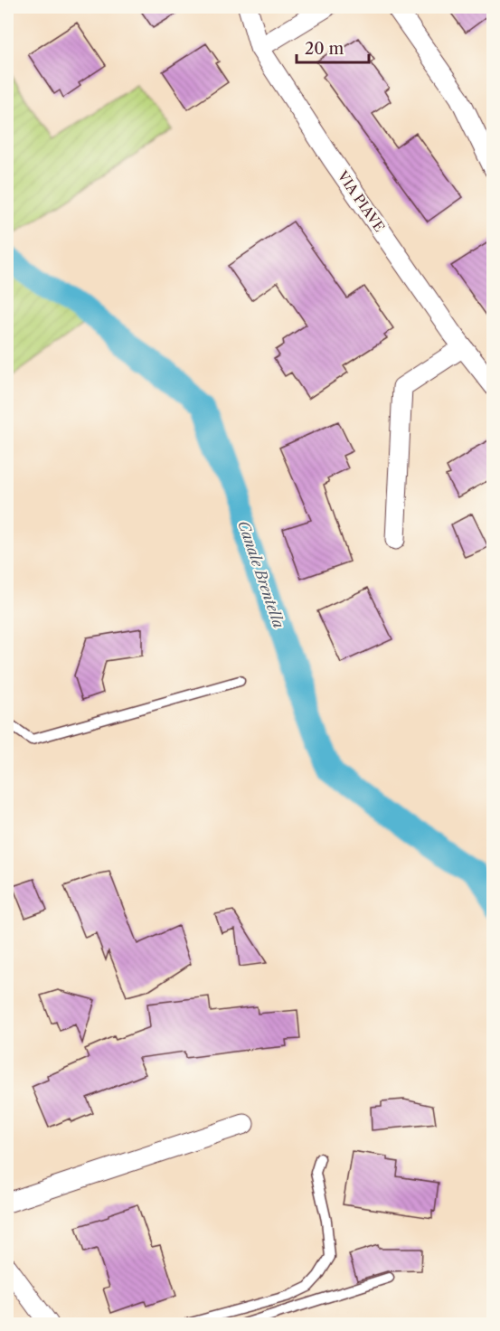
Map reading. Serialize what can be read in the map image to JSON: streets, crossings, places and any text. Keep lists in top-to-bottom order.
{
  "streets": {
    "street": ["VIA PIAVE"]
  },
  "water": ["Canale Brentella"],
  "scale_bar": "20 m"
}
